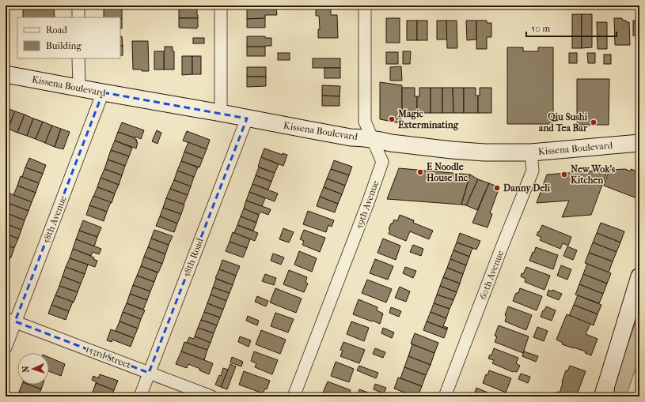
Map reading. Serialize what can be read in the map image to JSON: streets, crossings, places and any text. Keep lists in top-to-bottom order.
{
  "streets": {
    "main road": ["Kissena Boulevard"],
    "street": [
      "59th Avenue",
      "58th Avenue",
      "58th Road",
      "60th Avenue",
      "153rd Street"
    ]
  },
  "crossings": [
    ["Kissena Boulevard", "59th Avenue"],
    ["Kissena Boulevard", "58th Avenue"],
    ["Kissena Boulevard", "58th Road"],
    ["Kissena Boulevard", "60th Avenue"],
    ["58th Avenue", "153rd Street"],
    ["58th Road", "153rd Street"]
  ],
  "places": [
    "Magic Exterminating",
    "Qiu Sushi and Tea Bar",
    "E Noodle House Inc",
    "New Wok's Kitchen",
    "Danny Deli"
  ],
  "legend": ["Road", "Building"],
  "scale_bar": "50 m",
  "north": "left"
}
